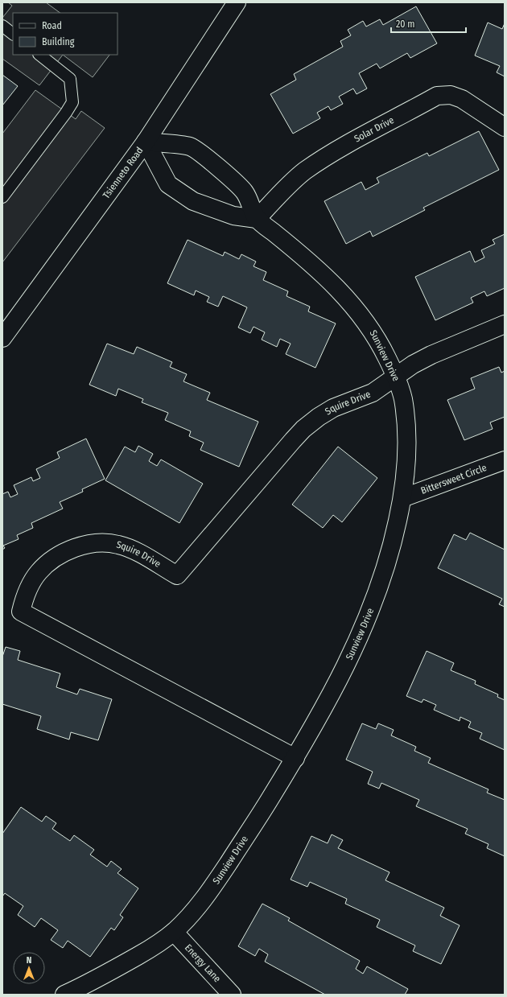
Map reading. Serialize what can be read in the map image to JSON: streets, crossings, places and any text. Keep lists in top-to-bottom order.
{
  "streets": {
    "street": [
      "Solar Drive",
      "Tsienneto Road",
      "Sunview Drive",
      "Squire Drive",
      "Bittersweet Circle",
      "Energy Lane"
    ]
  },
  "crossings": [
    ["Solar Drive", "Sunview Drive"],
    ["Tsienneto Road", "Sunview Drive"],
    ["Sunview Drive", "Squire Drive"],
    ["Sunview Drive", "Bittersweet Circle"],
    ["Sunview Drive", "Energy Lane"]
  ],
  "legend": ["Road", "Building"],
  "scale_bar": "20 m",
  "north": "top"
}
